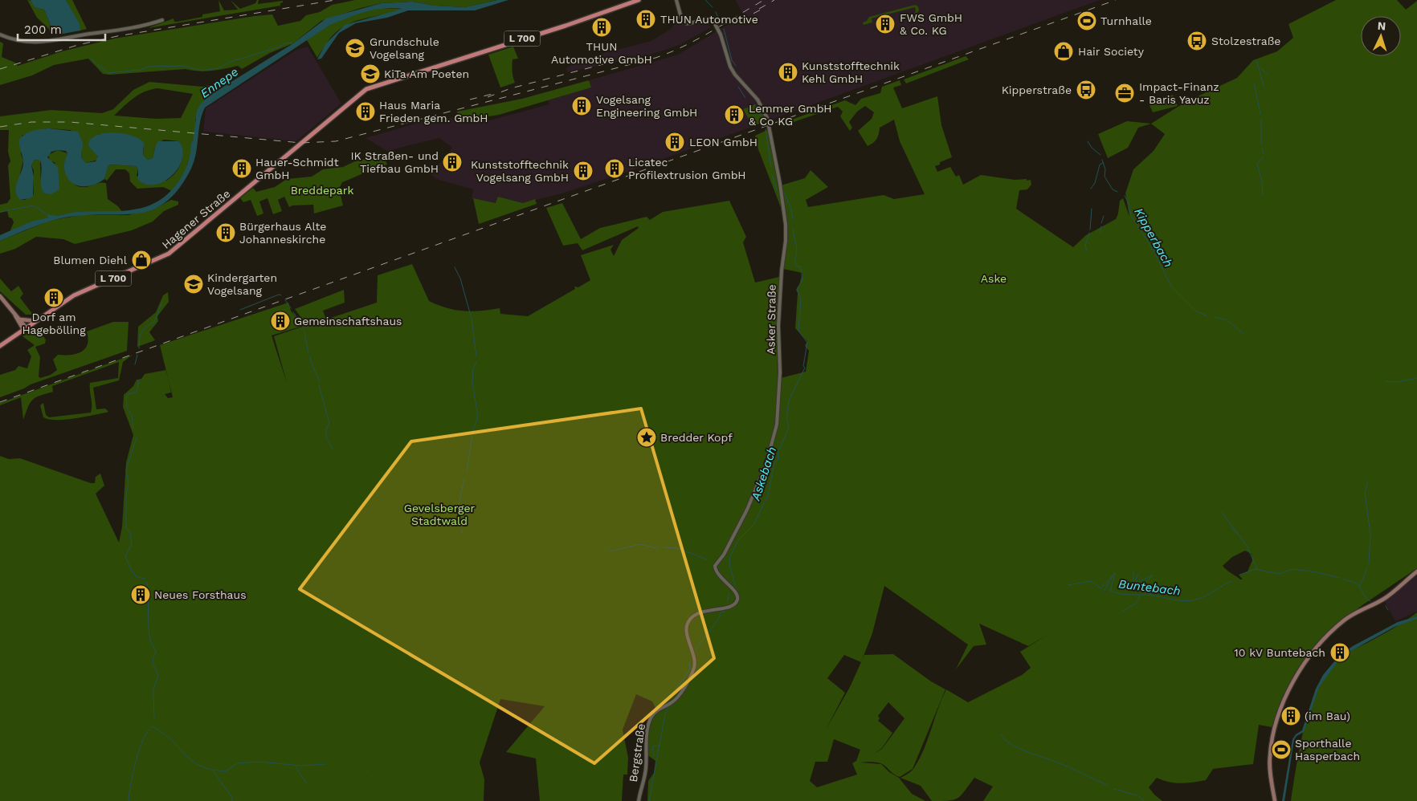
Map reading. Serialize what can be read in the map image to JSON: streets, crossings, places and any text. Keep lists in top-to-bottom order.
{
  "streets": {
    "main road": ["L 700", "Hagener Straße"],
    "street": ["Asker Straße", "Bergstraße"]
  },
  "crossings": [
    ["Asker Straße", "Bergstraße"]
  ],
  "water": [
    "Ennepe",
    "Kipperbach",
    "Askebach",
    "Buntebach"
  ],
  "parks": ["Breddepark", "Aske", "Gevelsberger Stadtwald"],
  "places": {
    "building": [
      "THUN Automotive",
      "FWS GmbH & Co. KG",
      "THUN Automotive GmbH",
      "Kunststofftechnik Kehl GmbH",
      "Vogelsang Engineering GmbH",
      "Haus Maria Frieden gem. GmbH",
      "Lemmer GmbH & Co KG",
      "LEON GmbH",
      "IK Straßen- und Tiefbau GmbH",
      "Hauer-Schmidt GmbH",
      "Licatec Profilextrusion GmbH",
      "Kunststofftechnik Vogelsang GmbH",
      "Bürgerhaus Alte Johanneskirche",
      "Dorf am Hagebölling",
      "Gemeinschaftshaus",
      "Neues Forsthaus",
      "10 kV Buntebach",
      "(im Bau)"
    ],
    "sports": ["Turnhalle", "Sporthalle Hasperbach"],
    "bus stop": ["Stolzestraße", "Kipperstraße"],
    "school or university": ["Grundschule Vogelsang", "KiTa Am Poeten", "Kindergarten Vogelsang"],
    "shop": ["Hair Society", "Blumen Diehl"],
    "office": ["Impact-Finanz - Baris Yavuz"],
    "place": ["Bredder Kopf"]
  },
  "scale_bar": "200 m",
  "north": "top"
}
